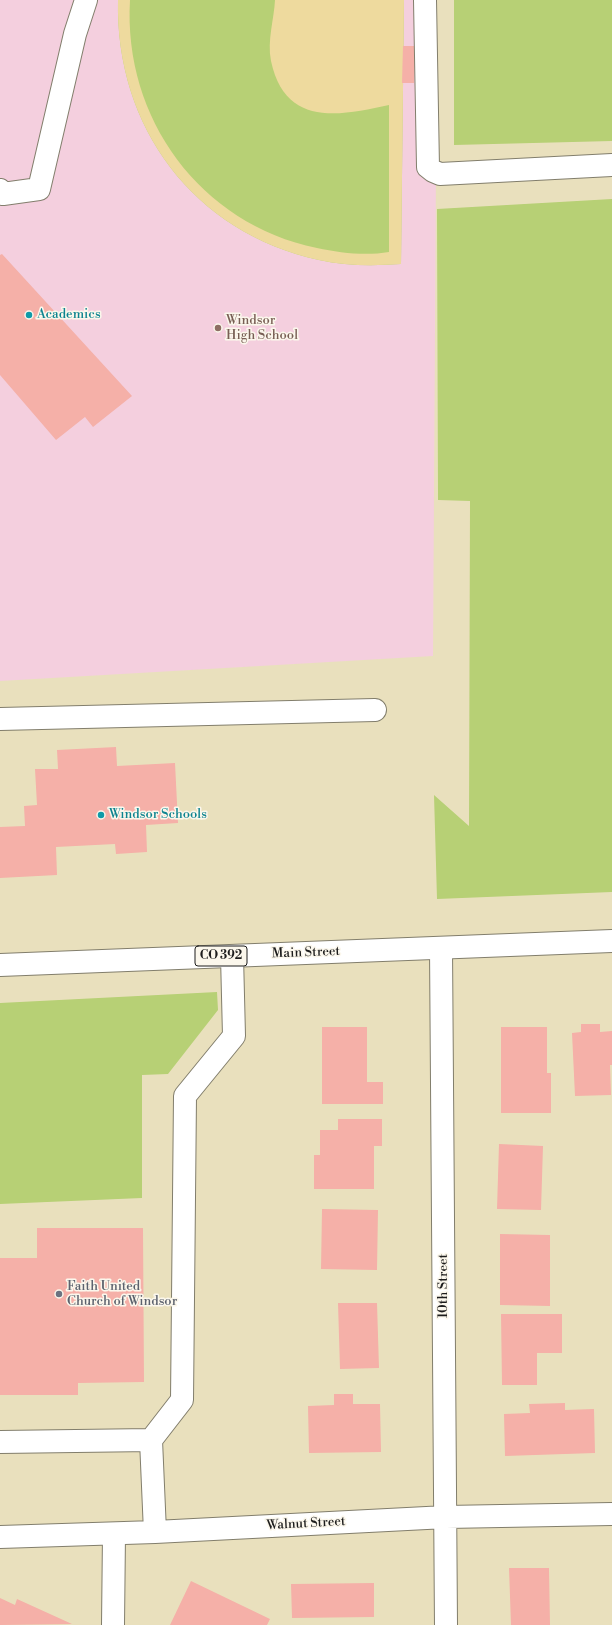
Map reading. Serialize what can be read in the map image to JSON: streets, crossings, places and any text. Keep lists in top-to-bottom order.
{
  "streets": {
    "street": [
      "Main Street",
      "CO 392",
      "10th Street",
      "Walnut Street"
    ]
  },
  "crossings": [
    ["Main Street", "10th Street"],
    ["10th Street", "Walnut Street"]
  ],
  "places": [
    "Academics",
    "Windsor High School",
    "Windsor Schools",
    "Faith United Church of Windsor"
  ]
}
